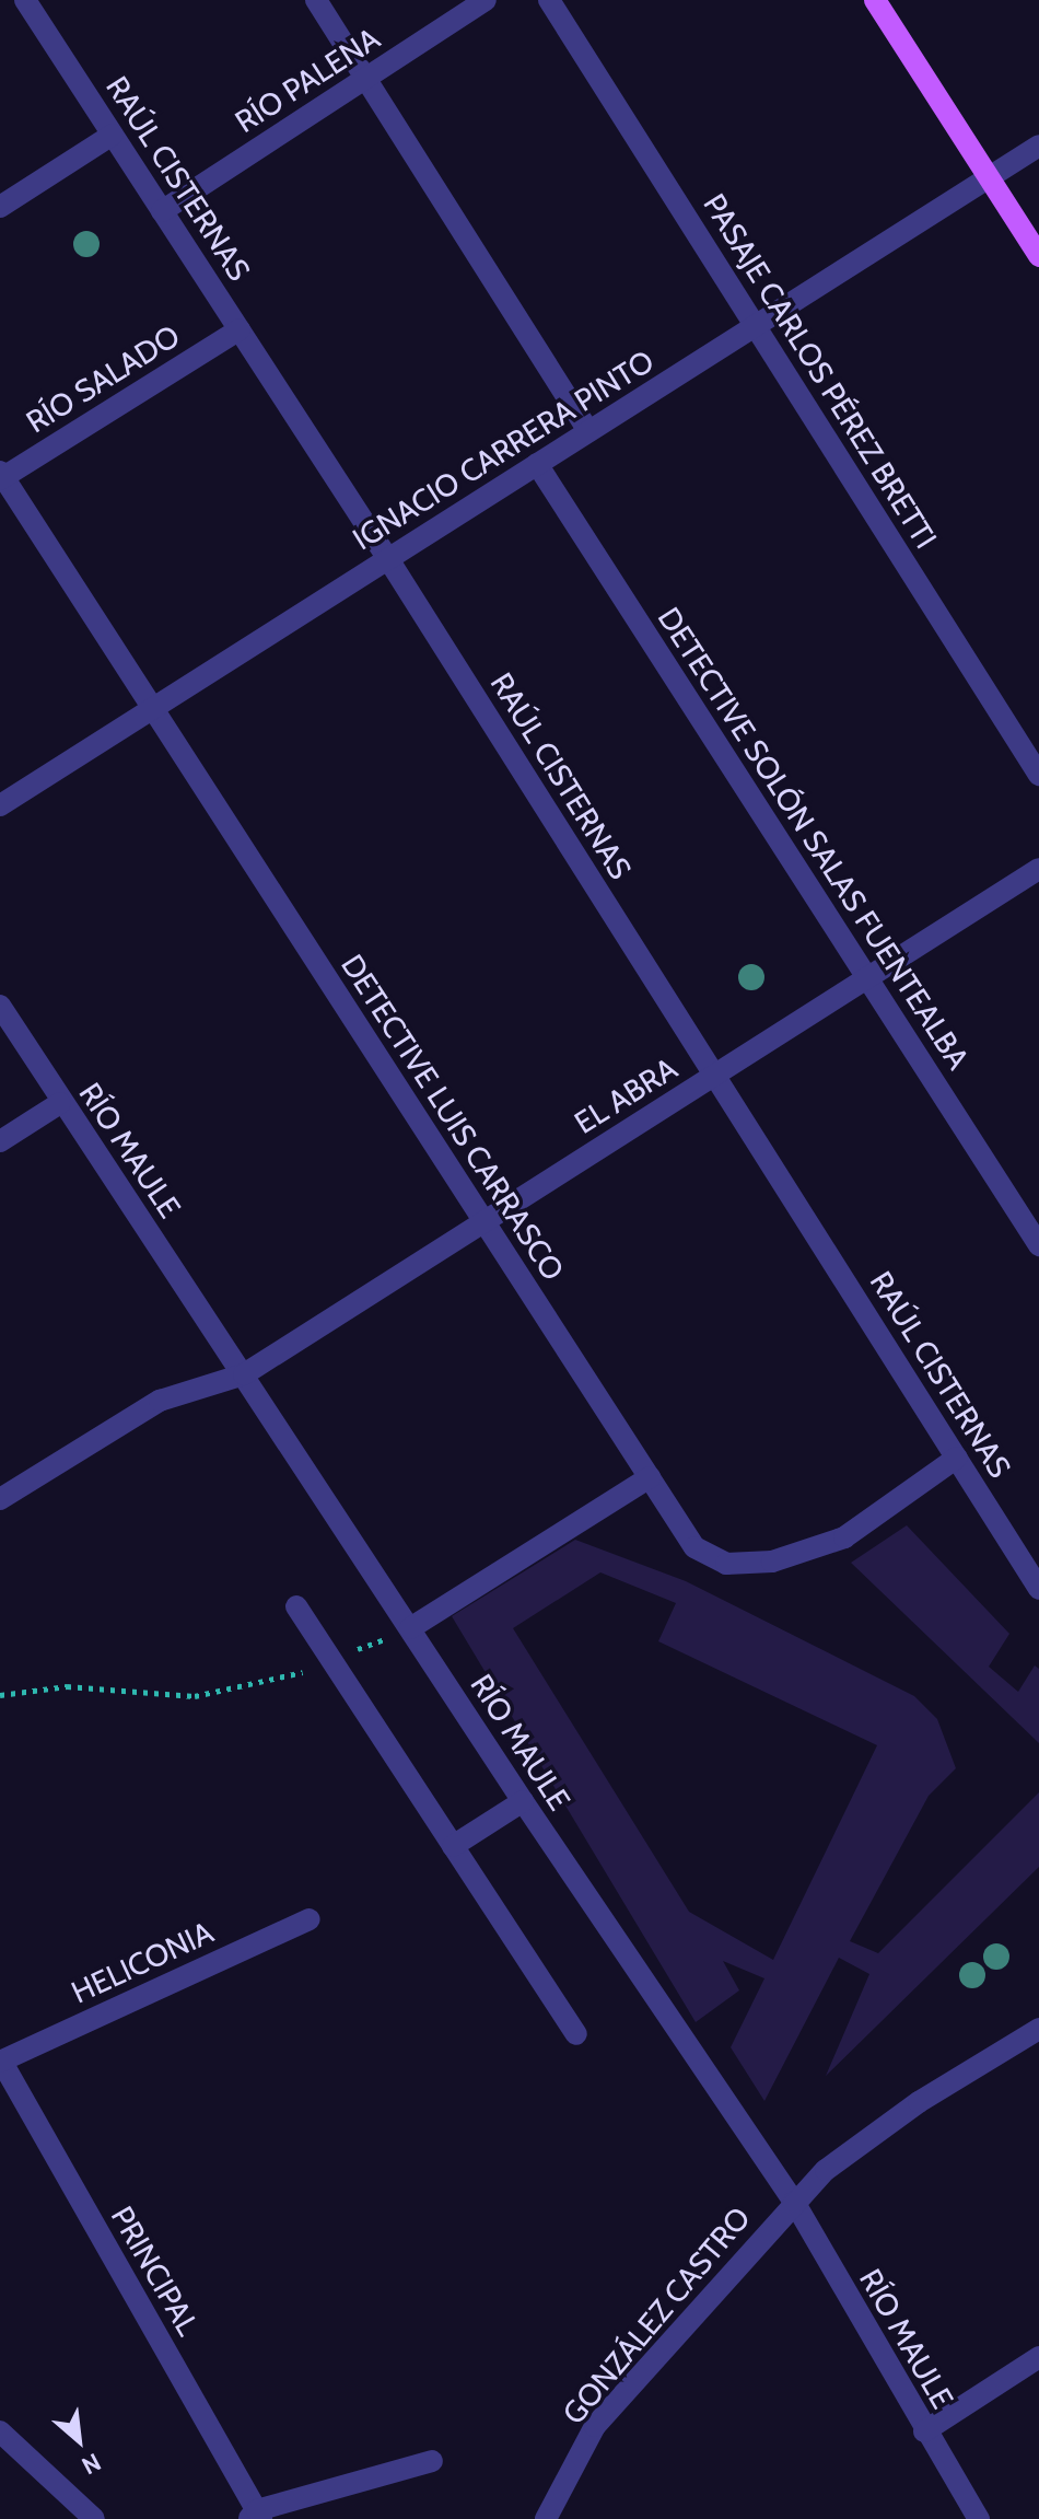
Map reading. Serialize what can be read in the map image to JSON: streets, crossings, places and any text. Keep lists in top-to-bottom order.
{
  "streets": {
    "street": [
      "RÍO PALENA",
      "RAÚL CISTERNAS",
      "PASAJE CARLOS PÉREZ BRETTI",
      "RÍO SALADO",
      "IGNACIO CARRERA PINTO",
      "DETECTIVE SOLÓN SALAS FUENTEALBA",
      "EL ABRA",
      "DETECTIVE LUIS CARRASCO",
      "RÍO MAULE",
      "HELICONIA",
      "PRINCIPAL",
      "GONZÁLEZ CASTRO"
    ]
  },
  "crossings": [
    ["RÍO PALENA", "RAÚL CISTERNAS"],
    ["RAÚL CISTERNAS", "RÍO SALADO"],
    ["RAÚL CISTERNAS", "IGNACIO CARRERA PINTO"],
    ["RAÚL CISTERNAS", "EL ABRA"],
    ["RAÚL CISTERNAS", "DETECTIVE LUIS CARRASCO"],
    ["PASAJE CARLOS PÉREZ BRETTI", "IGNACIO CARRERA PINTO"],
    ["RÍO SALADO", "DETECTIVE LUIS CARRASCO"],
    ["IGNACIO CARRERA PINTO", "DETECTIVE SOLÓN SALAS FUENTEALBA"],
    ["IGNACIO CARRERA PINTO", "DETECTIVE LUIS CARRASCO"],
    ["DETECTIVE SOLÓN SALAS FUENTEALBA", "EL ABRA"],
    ["EL ABRA", "DETECTIVE LUIS CARRASCO"],
    ["EL ABRA", "RÍO MAULE"],
    ["RÍO MAULE", "GONZÁLEZ CASTRO"],
    ["HELICONIA", "PRINCIPAL"]
  ],
  "north": "bottom right"
}
